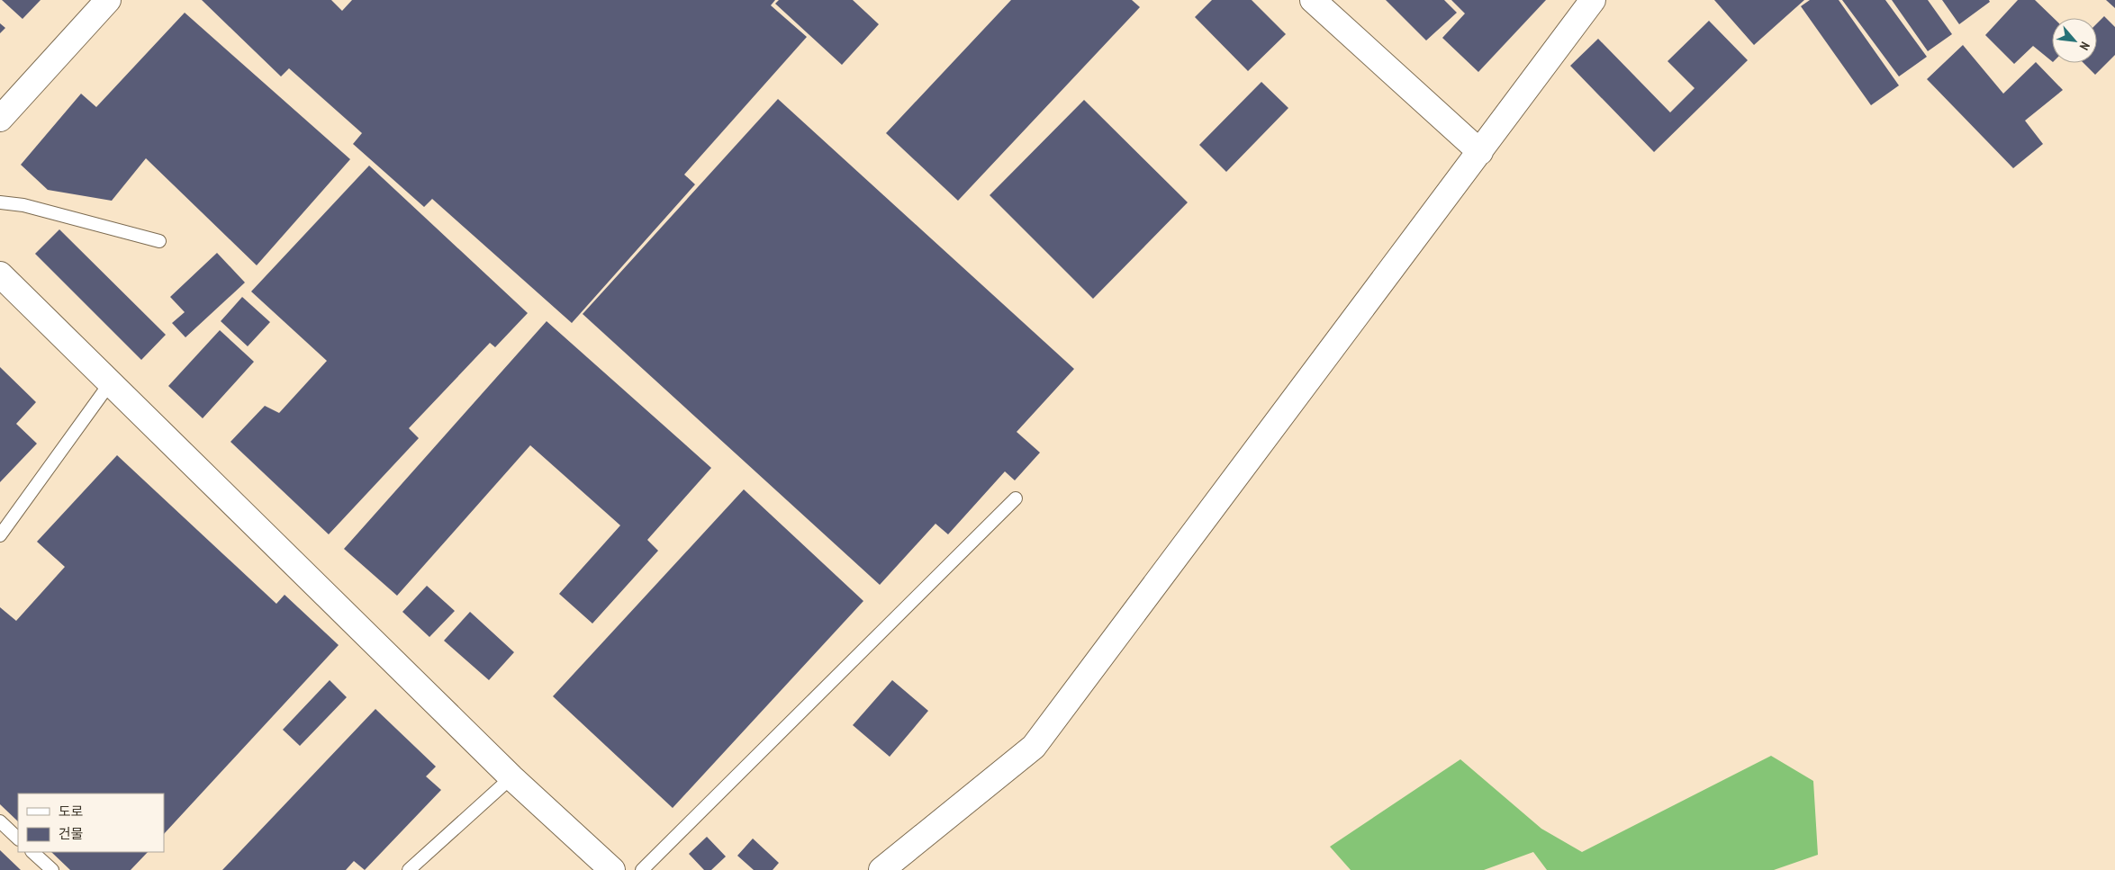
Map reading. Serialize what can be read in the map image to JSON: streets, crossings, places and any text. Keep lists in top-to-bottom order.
{
  "legend": ["도로", "건물"],
  "north": "bottom right"
}
